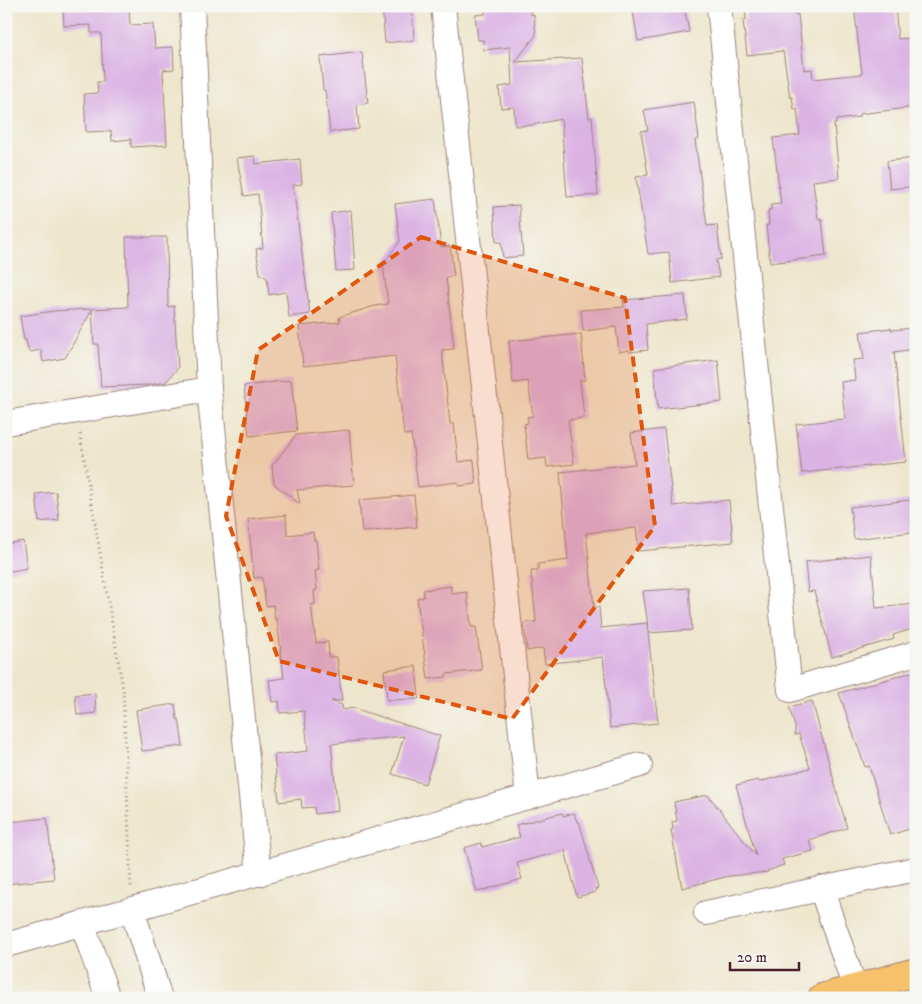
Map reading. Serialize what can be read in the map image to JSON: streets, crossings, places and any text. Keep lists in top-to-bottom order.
{
  "scale_bar": "20 m"
}
